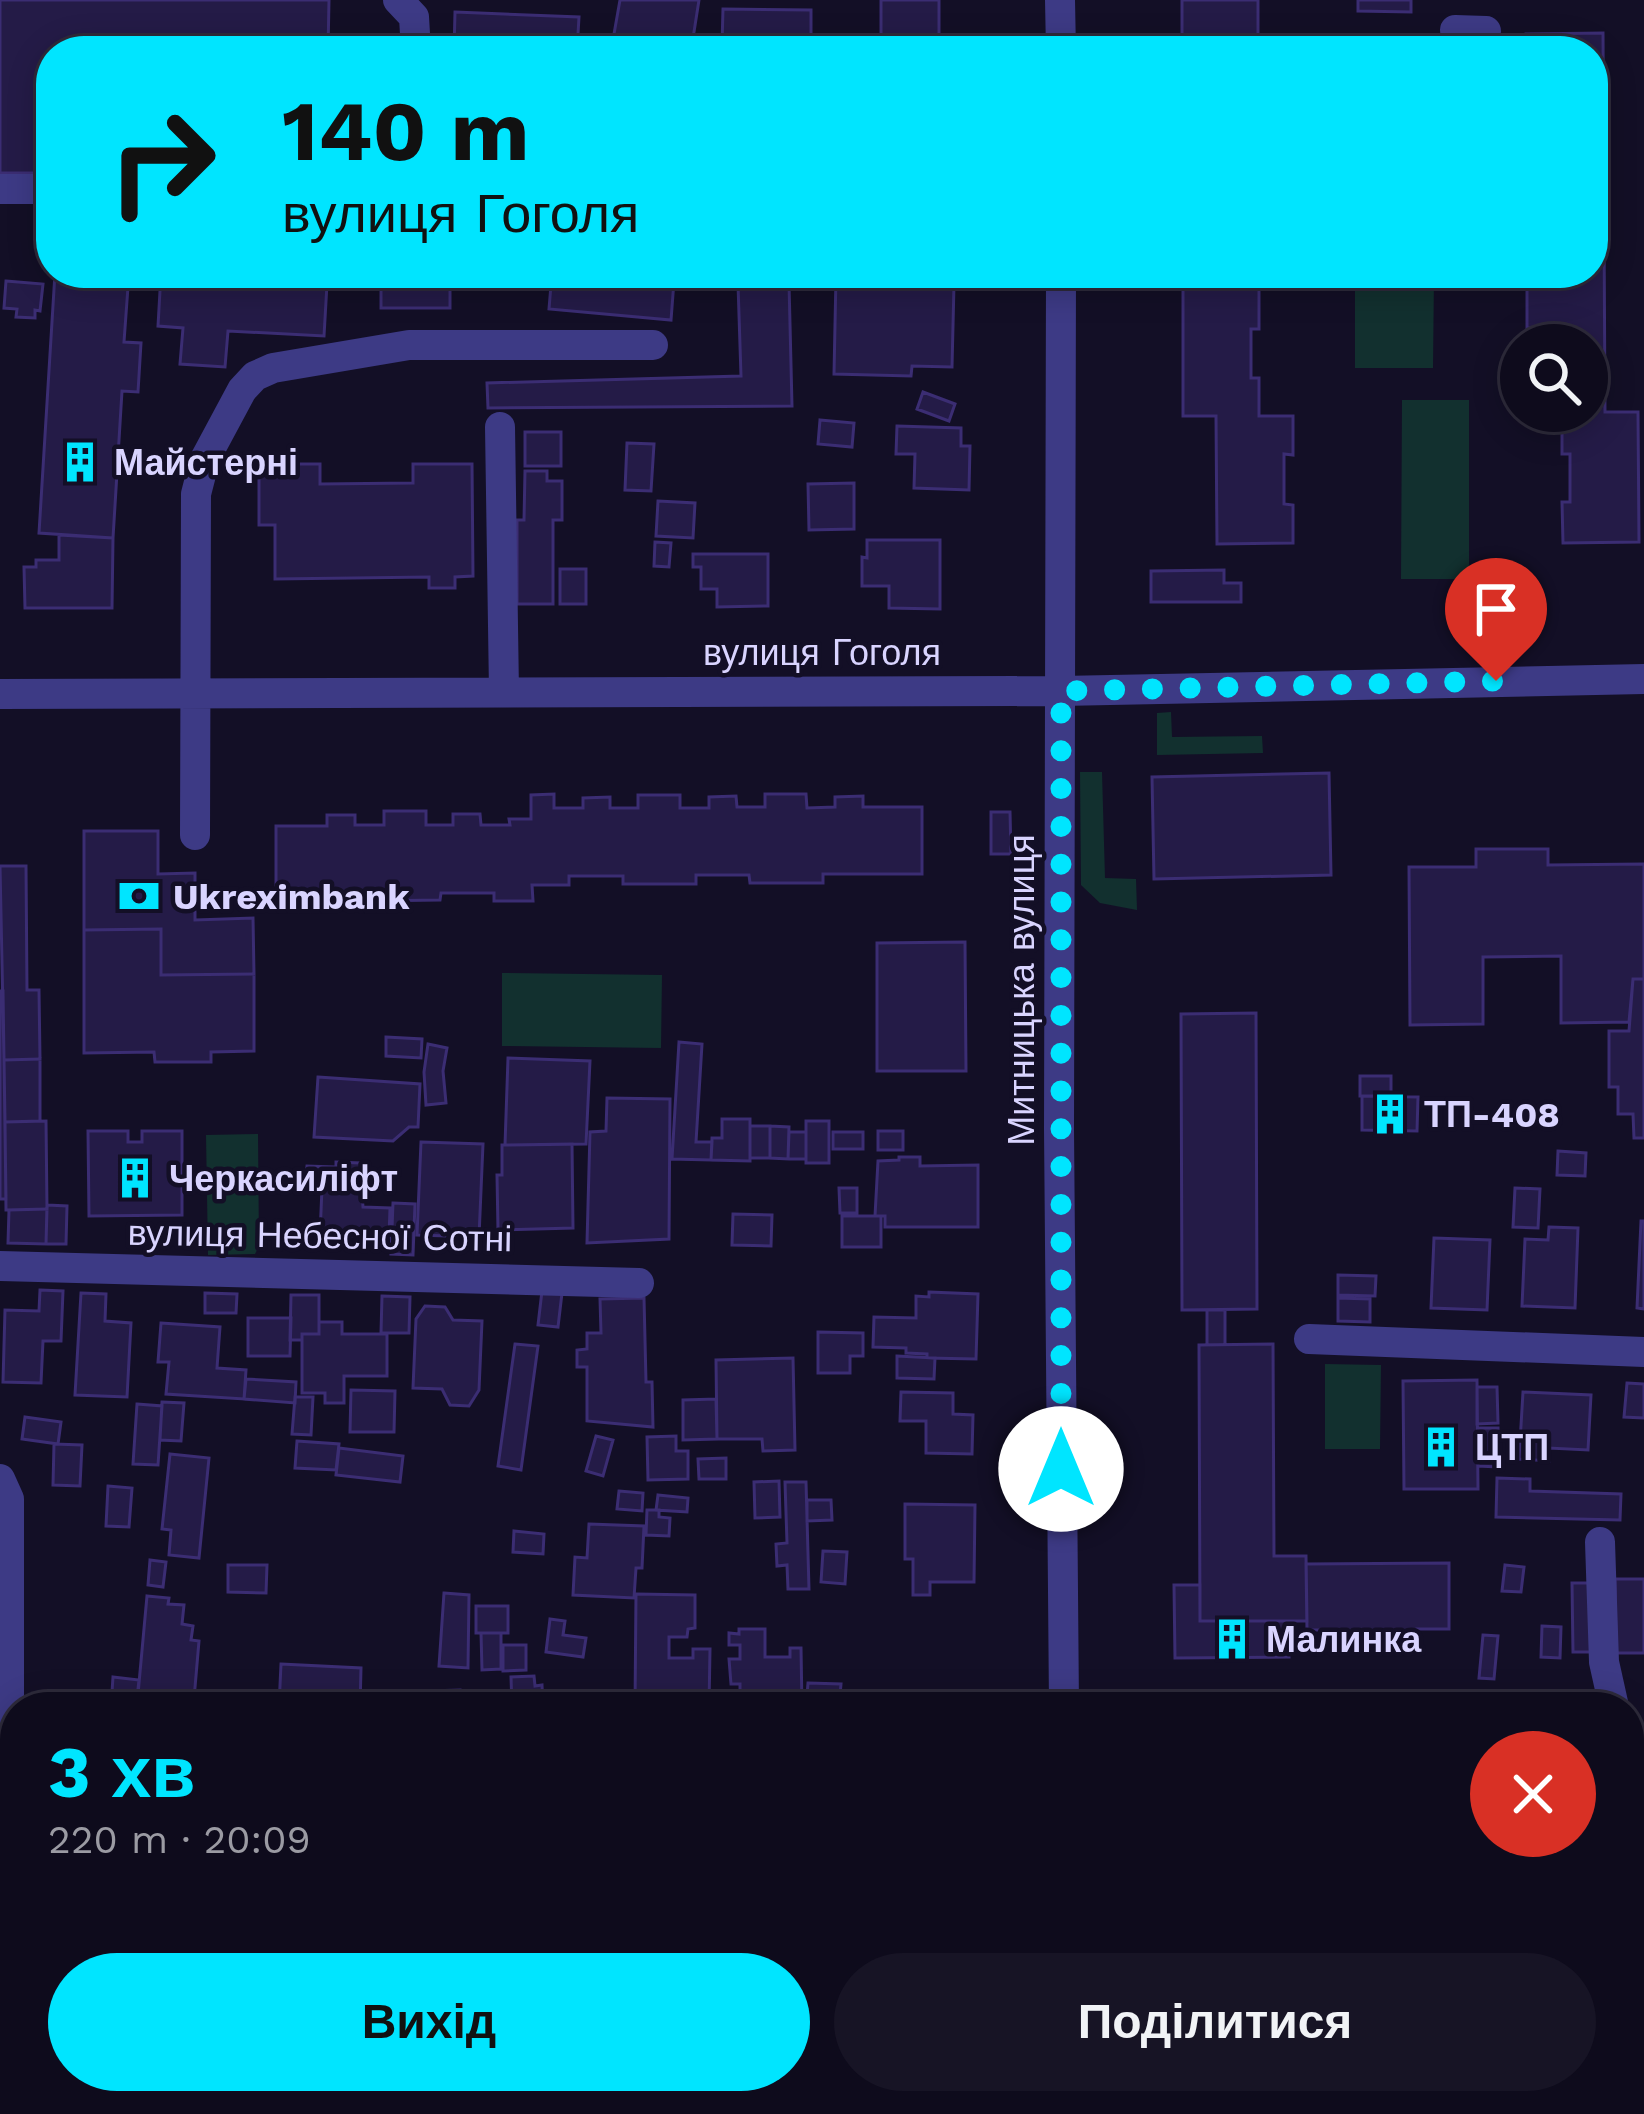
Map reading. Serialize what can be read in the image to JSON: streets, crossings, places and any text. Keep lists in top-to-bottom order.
{
  "streets": {
    "street": ["вулиця Гоголя", "Митницька вулиця", "вулиця Небесної Сотні"]
  },
  "crossings": [
    ["вулиця Гоголя", "Митницька вулиця"]
  ],
  "places": {
    "building": [
      "Майстерні",
      "ТП-408",
      "Черкасиліфт",
      "ЦТП",
      "Малинка"
    ],
    "bank": ["Ukreximbank"]
  },
  "page": {
    "turn": ["140 m", "вулиця Гоголя"],
    "heading": ["3 хв", "220 m · 20:09"],
    "buttons": ["Вихід", "Поділитися"]
  }
}
